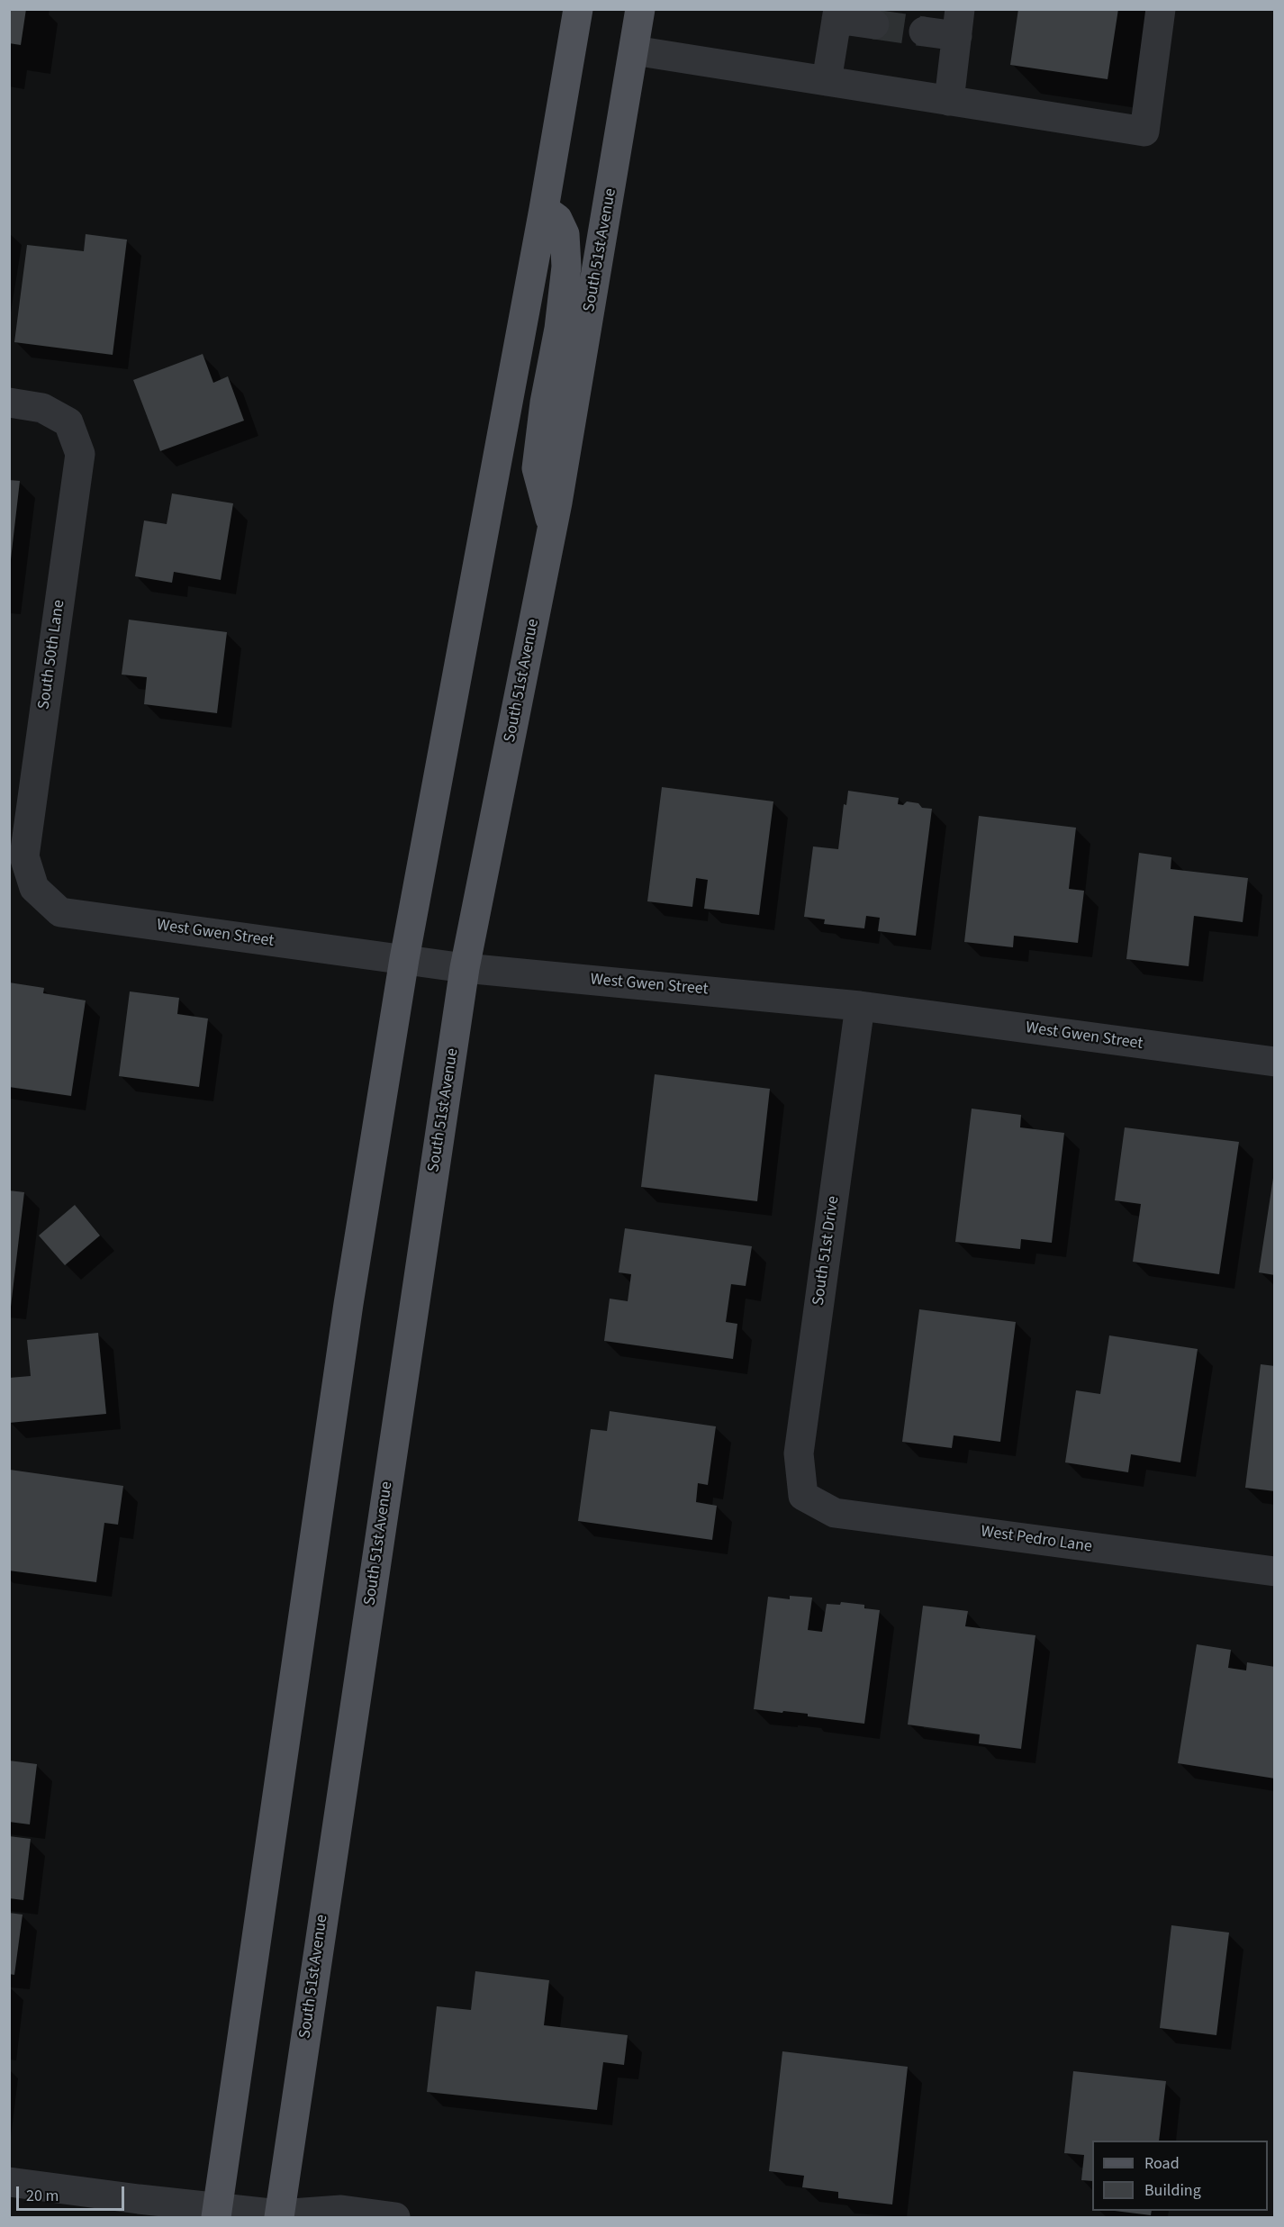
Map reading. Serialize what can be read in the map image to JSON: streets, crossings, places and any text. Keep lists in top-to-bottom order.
{
  "streets": {
    "main road": ["South 51st Avenue"],
    "street": [
      "South 50th Lane",
      "West Gwen Street",
      "South 51st Drive",
      "West Pedro Lane"
    ]
  },
  "crossings": [
    ["South 51st Avenue", "West Gwen Street"],
    ["South 50th Lane", "West Gwen Street"],
    ["West Gwen Street", "South 51st Drive"],
    ["South 51st Drive", "West Pedro Lane"]
  ],
  "legend": ["Road", "Building"],
  "scale_bar": "20 m"
}
